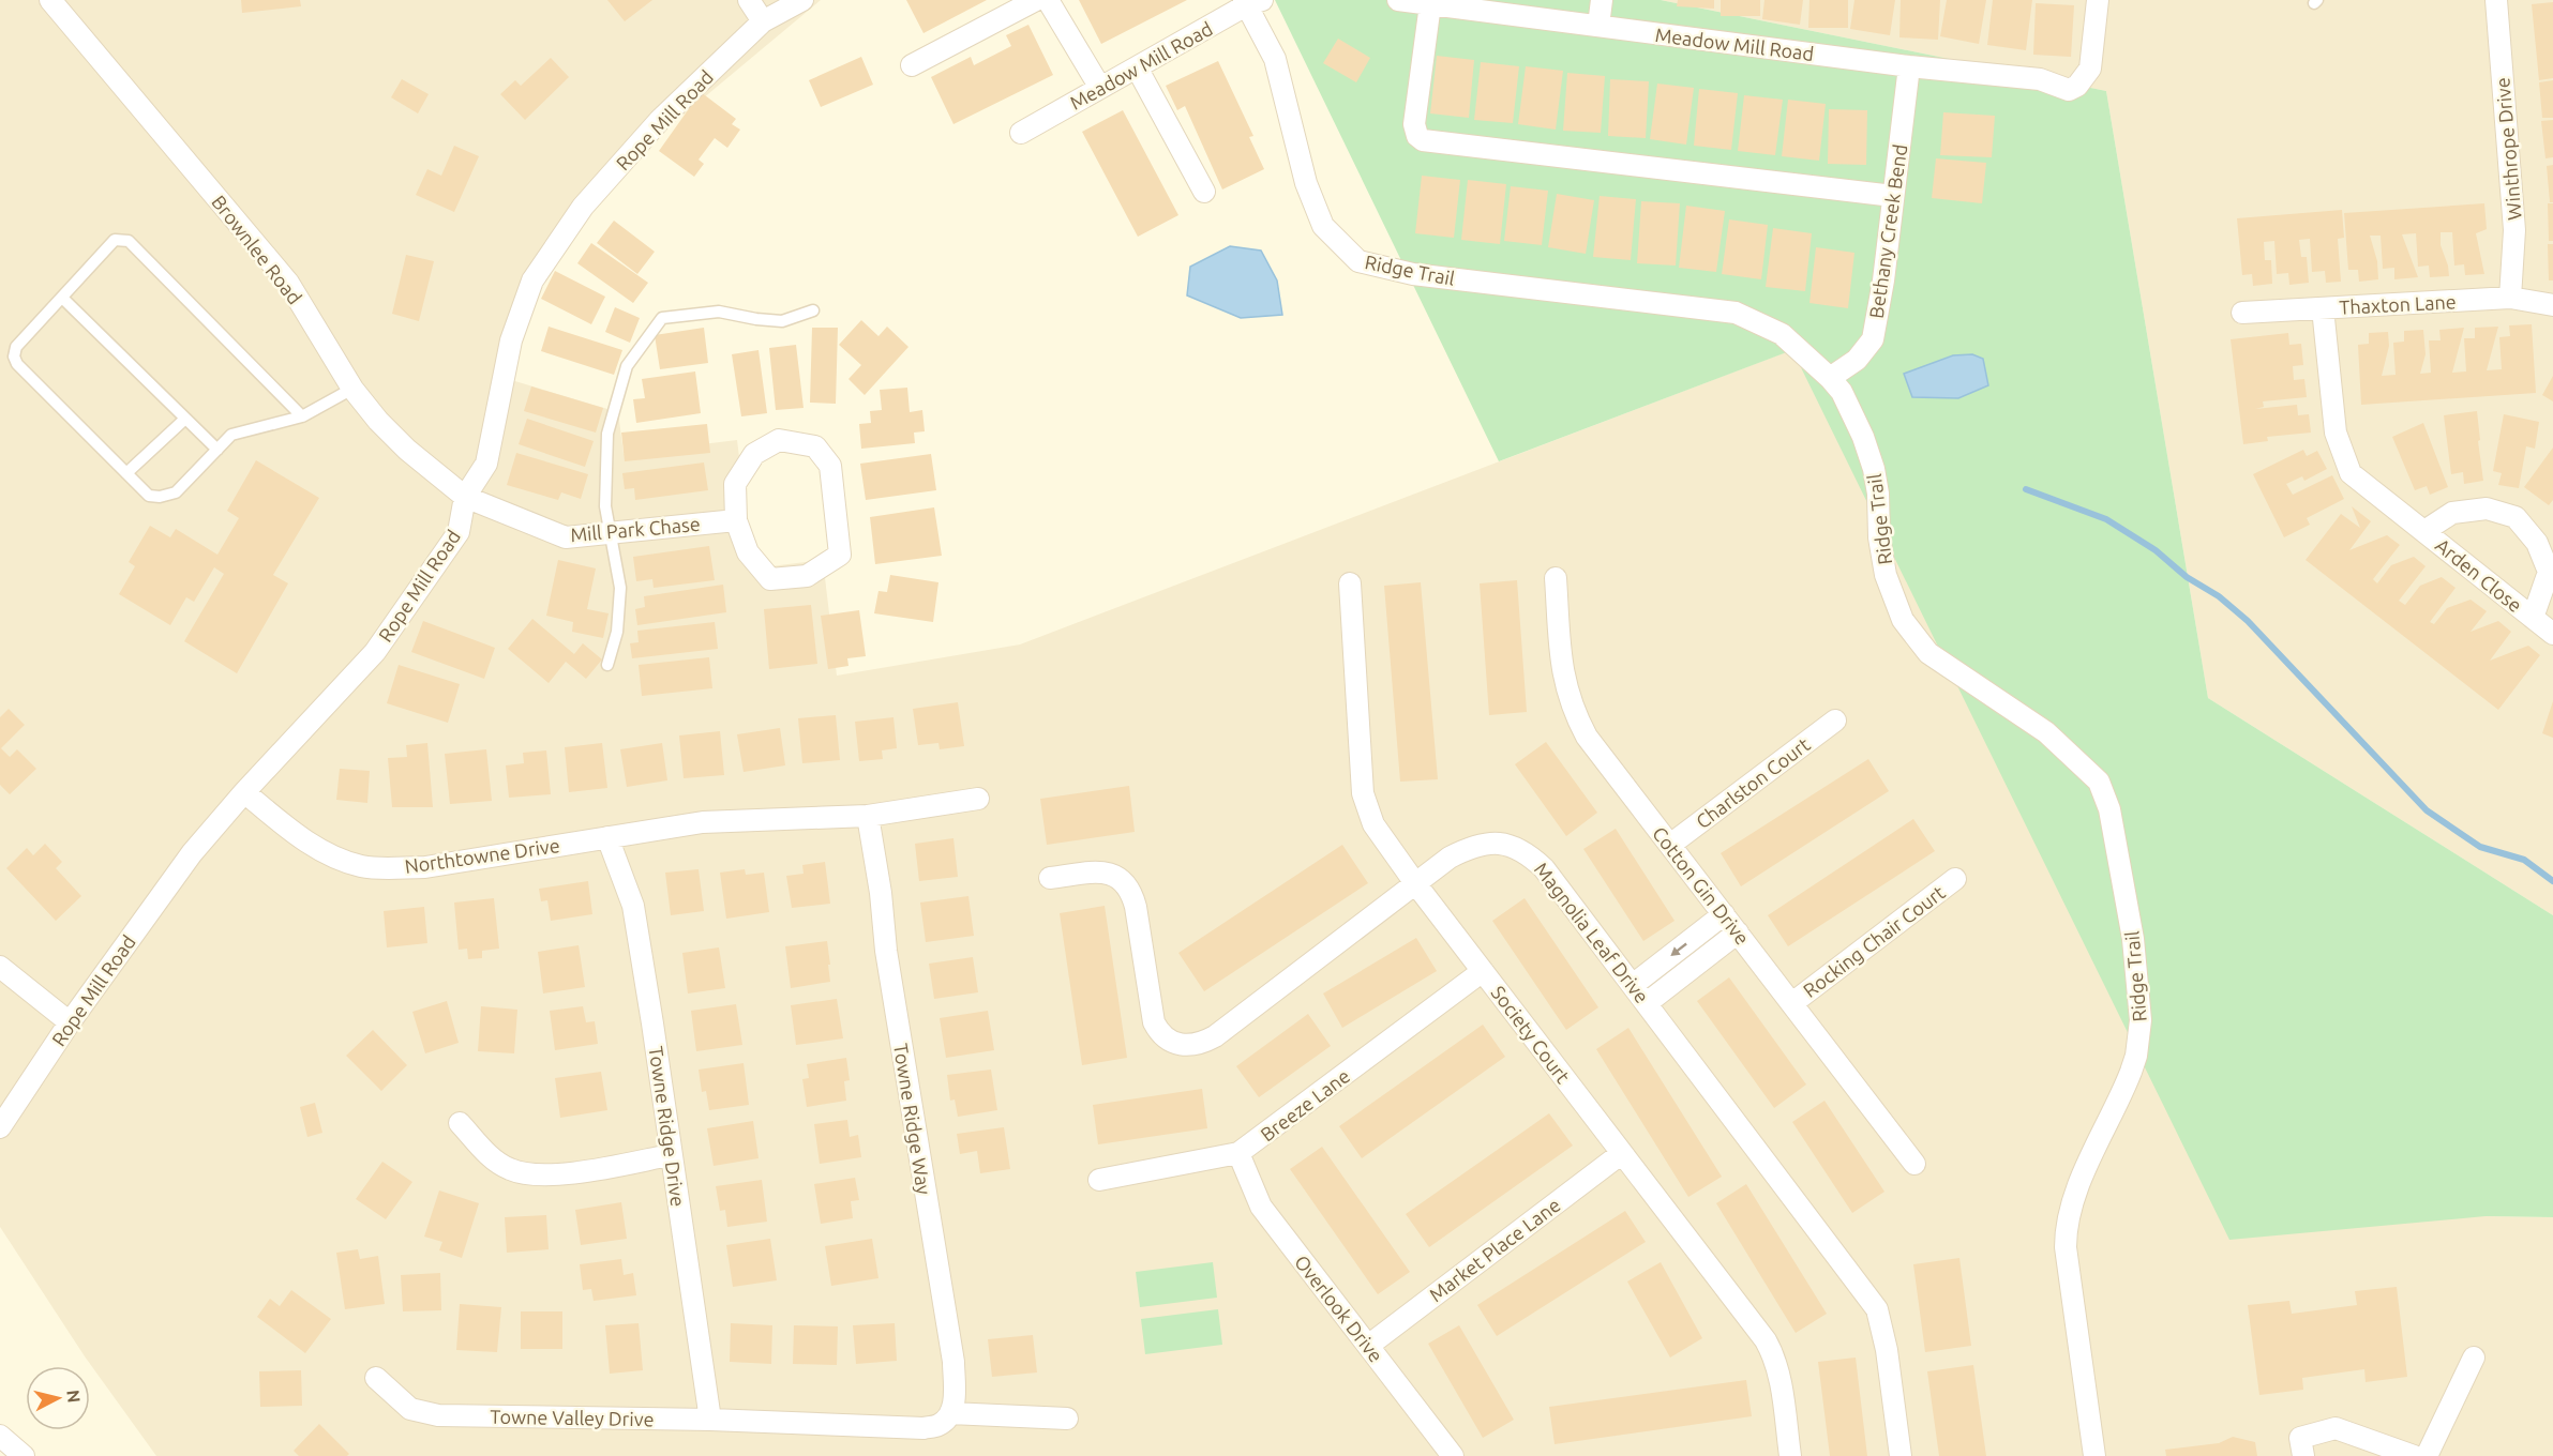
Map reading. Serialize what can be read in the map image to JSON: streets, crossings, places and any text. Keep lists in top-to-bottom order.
{
  "streets": {
    "street": [
      "Meadow Mill Road",
      "Rope Mill Road",
      "Winthrope Drive",
      "Bethany Creek Bend",
      "Brownlee Road",
      "Ridge Trail",
      "Thaxton Lane",
      "Mill Park Chase",
      "Arden Close",
      "Charlston Court",
      "Northtowne Drive",
      "Cotton Gin Drive",
      "Magnolia Leaf Drive",
      "Rocking Chair Court",
      "Society Court",
      "Breeze Lane",
      "Towne Ridge Way",
      "Towne Ridge Drive",
      "Market Place Lane",
      "Overlook Drive",
      "Towne Valley Drive"
    ]
  },
  "crossings": [
    ["Meadow Mill Road", "Bethany Creek Bend"],
    ["Meadow Mill Road", "Ridge Trail"],
    ["Rope Mill Road", "Brownlee Road"],
    ["Rope Mill Road", "Mill Park Chase"],
    ["Rope Mill Road", "Northtowne Drive"],
    ["Winthrope Drive", "Thaxton Lane"],
    ["Bethany Creek Bend", "Ridge Trail"],
    ["Brownlee Road", "Mill Park Chase"],
    ["Thaxton Lane", "Arden Close"],
    ["Charlston Court", "Cotton Gin Drive"],
    ["Northtowne Drive", "Towne Ridge Way"],
    ["Northtowne Drive", "Towne Ridge Drive"],
    ["Cotton Gin Drive", "Rocking Chair Court"],
    ["Magnolia Leaf Drive", "Society Court"],
    ["Society Court", "Breeze Lane"],
    ["Society Court", "Market Place Lane"],
    ["Breeze Lane", "Overlook Drive"],
    ["Towne Ridge Way", "Towne Valley Drive"],
    ["Towne Ridge Drive", "Towne Valley Drive"],
    ["Market Place Lane", "Overlook Drive"]
  ],
  "north": "right"
}
